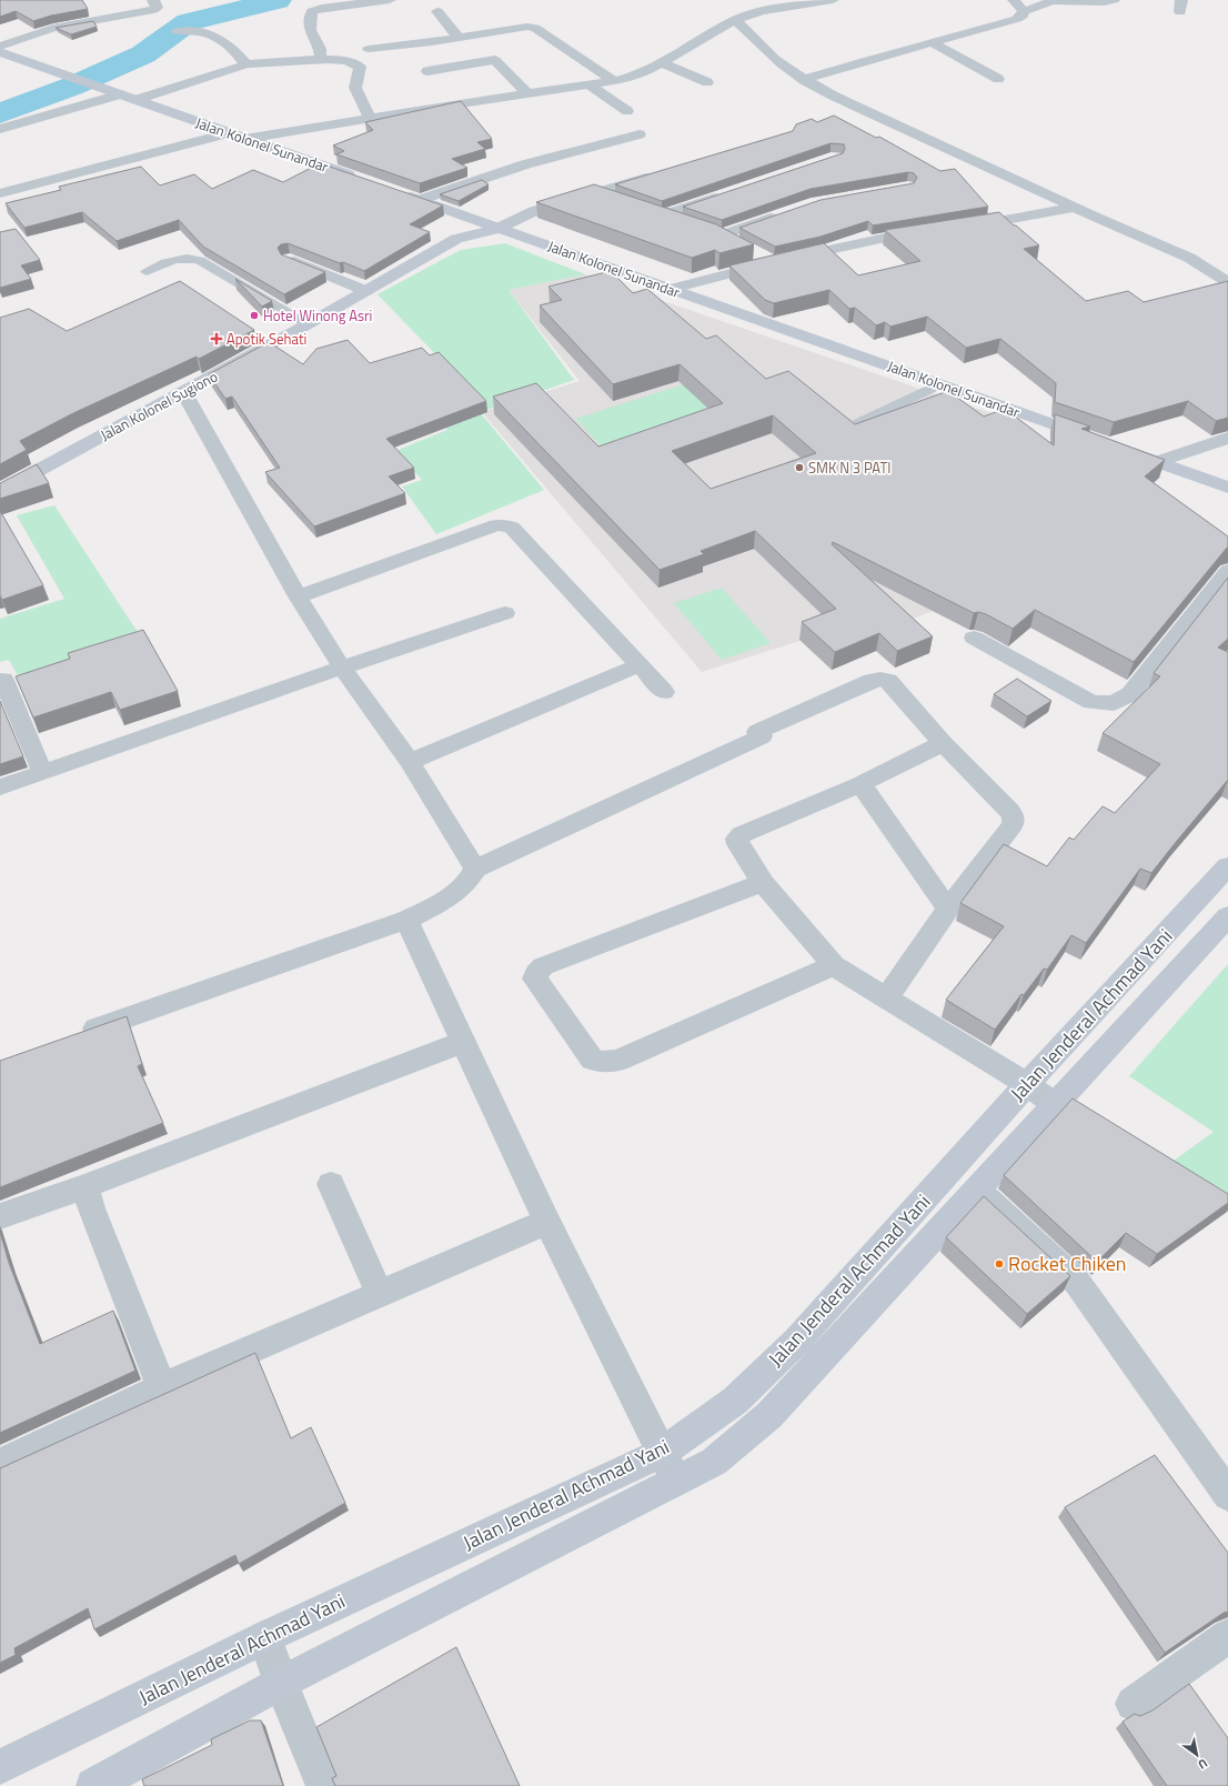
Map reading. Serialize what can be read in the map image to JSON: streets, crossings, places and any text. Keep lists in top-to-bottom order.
{
  "streets": {
    "main road": ["Jalan Kolonel Sunandar", "Jalan Kolonel Sugiono", "Jalan Jenderal Achmad Yani"]
  },
  "crossings": [
    ["Jalan Kolonel Sunandar", "Jalan Kolonel Sugiono"]
  ],
  "places": {
    "other": ["Hotel Winong Asri", "SMK N 3 PATI", "Rocket Chiken"],
    "health": ["Apotik Sehati"]
  },
  "north": "bottom right"
}
